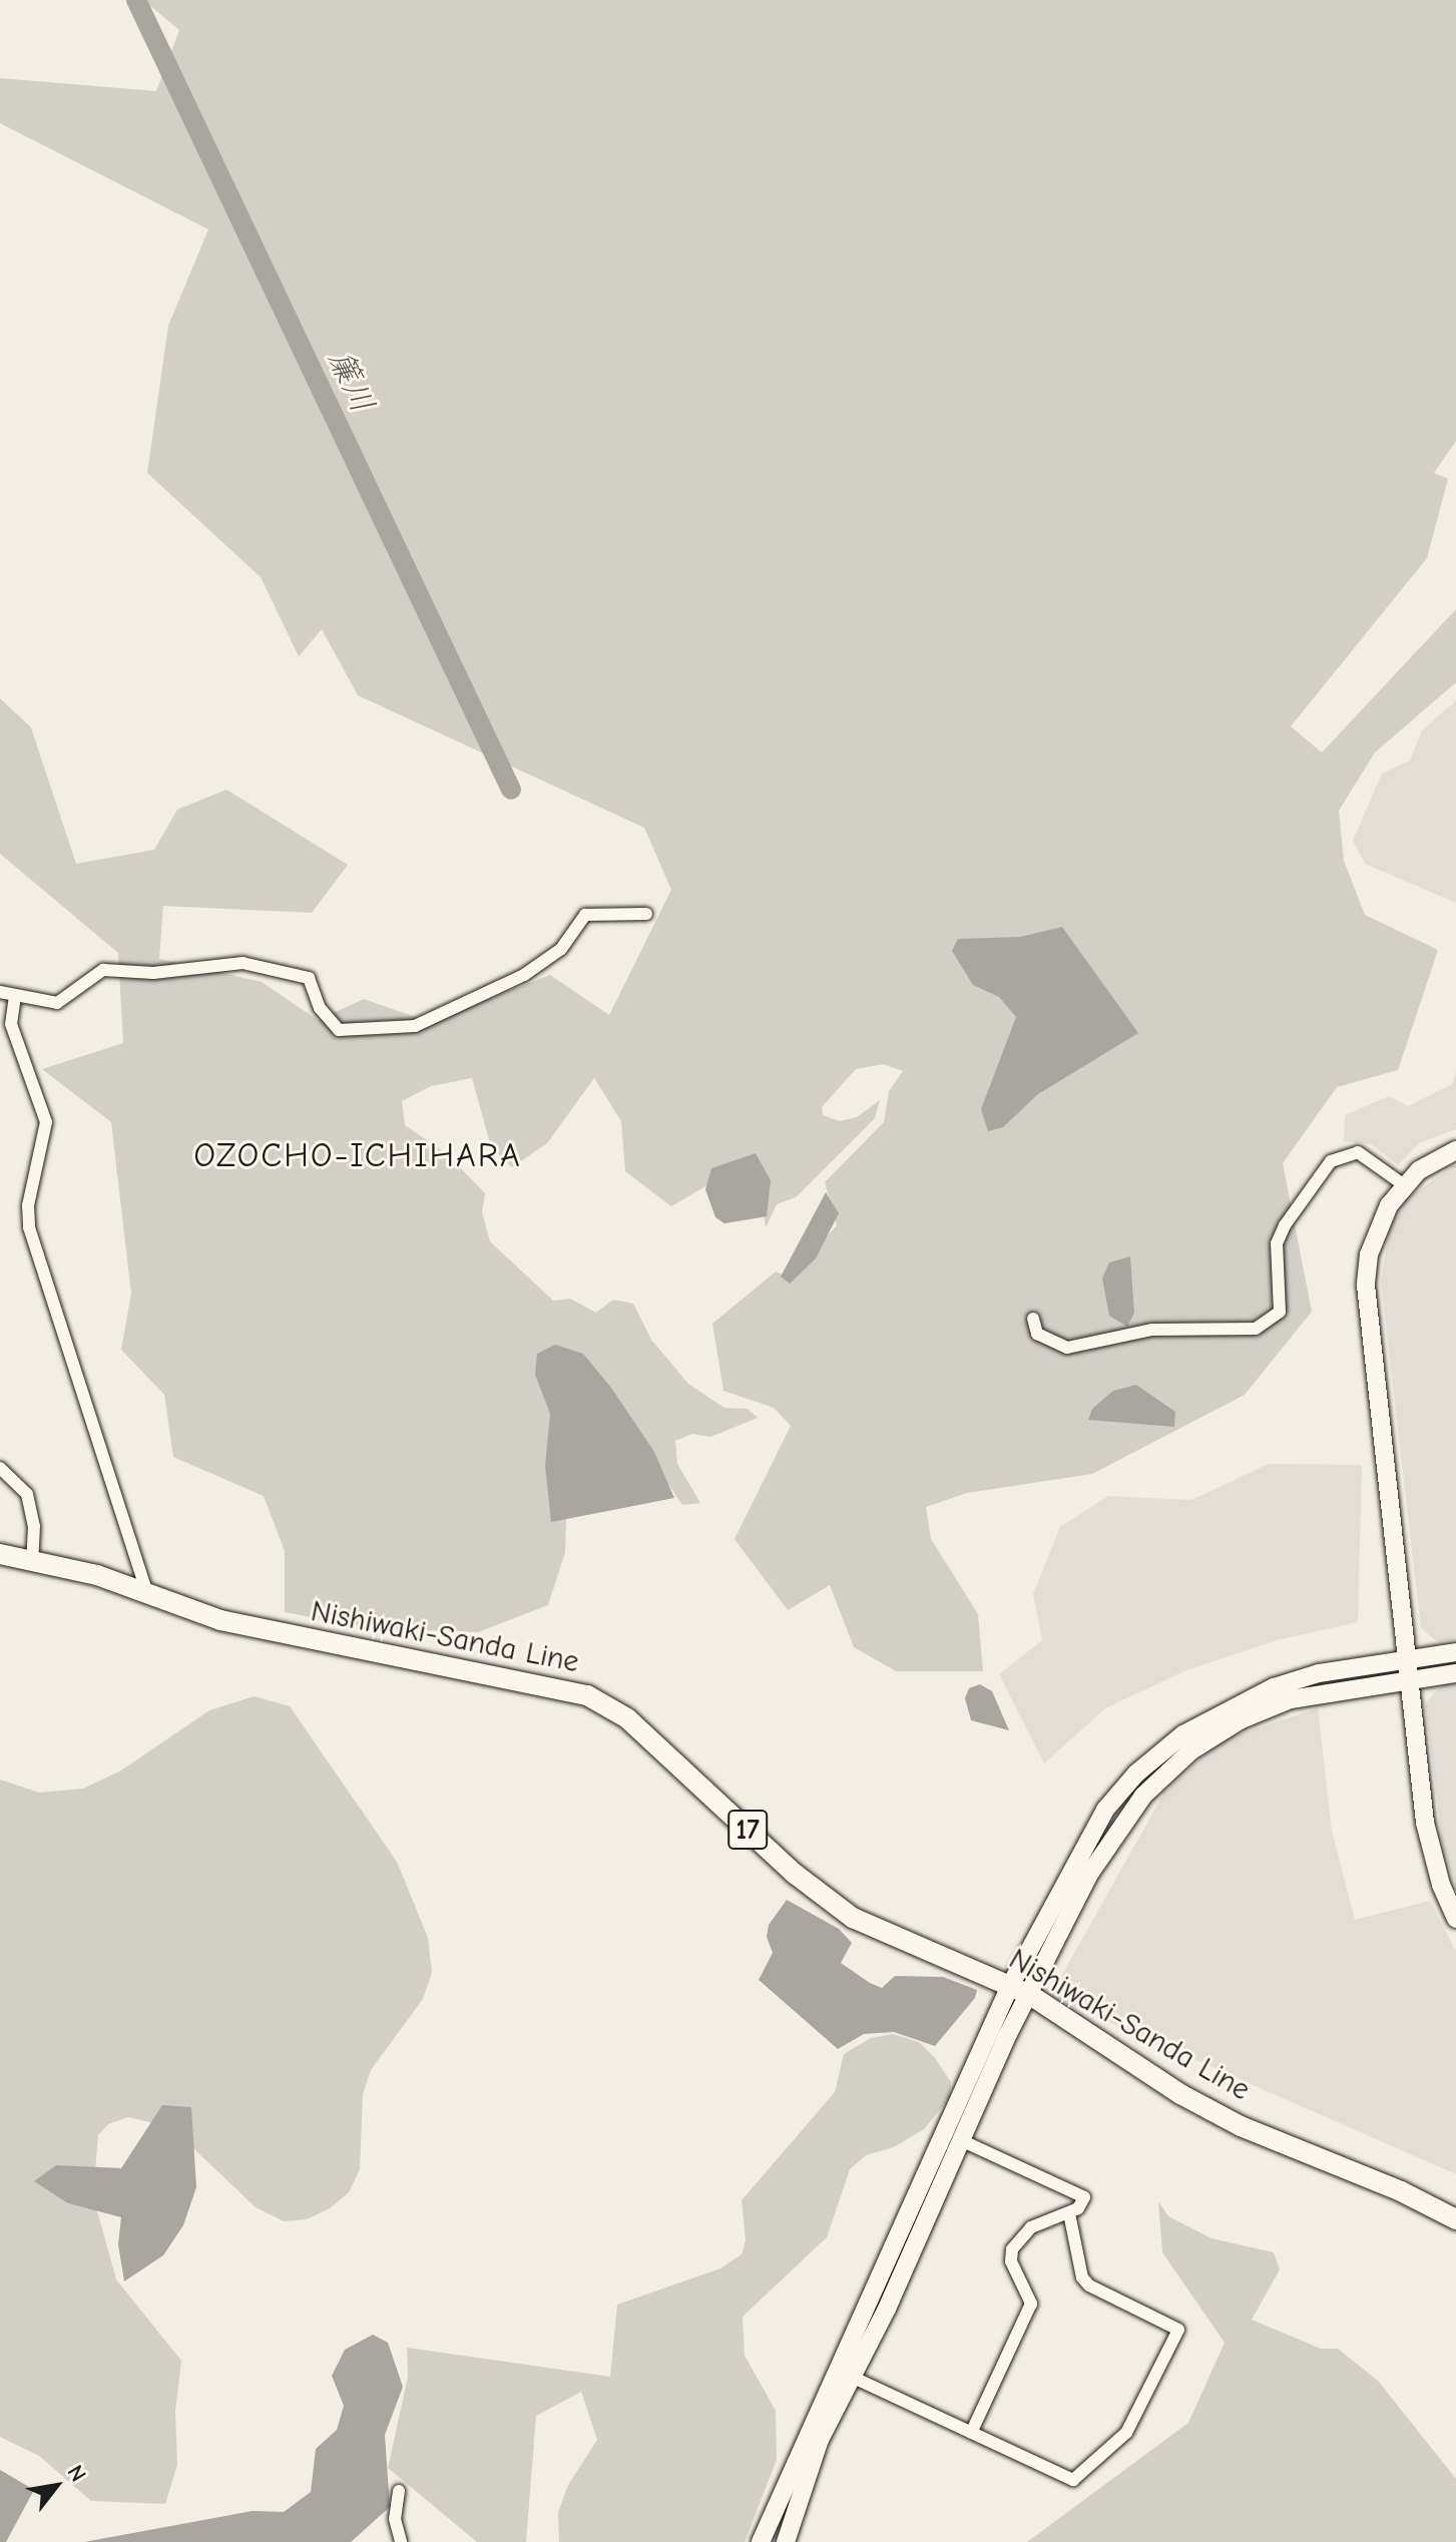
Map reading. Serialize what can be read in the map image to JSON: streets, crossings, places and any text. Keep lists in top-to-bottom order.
{
  "streets": {
    "main road": ["Nishiwaki-Sanda Line", "17"]
  },
  "districts": ["OZOCHO-ICHIHARA"],
  "water": ["簾川"],
  "north": "top right"
}
